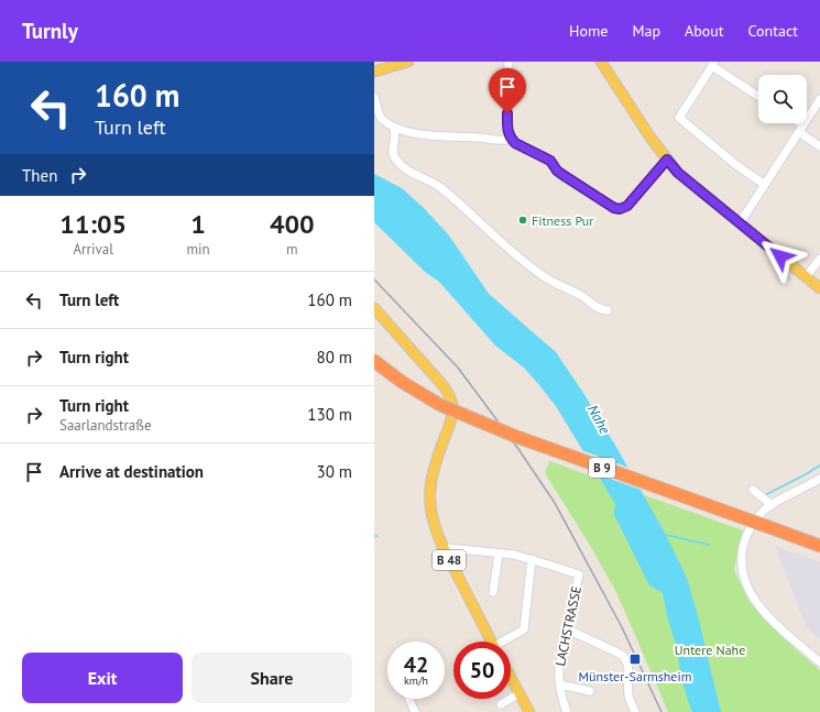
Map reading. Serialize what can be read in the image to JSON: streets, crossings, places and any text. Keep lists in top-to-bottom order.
{
  "streets": {
    "highway": ["B 9"],
    "main road": ["B 48"],
    "street": ["LACHSTRASSE"]
  },
  "crossings": [
    ["B 48", "LACHSTRASSE"]
  ],
  "water": ["Nahe"],
  "parks": ["Untere Nahe"],
  "places": {
    "other": ["Fitness Pur"],
    "transit": ["Münster-Sarmsheim"]
  },
  "page": {
    "header": "Turnly",
    "nav": [
      "Home",
      "Map",
      "About",
      "Contact"
    ],
    "turn": ["160 m", "Turn left"],
    "then": "Then",
    "eta": [
      "11:05",
      "Arrival",
      "1",
      "min",
      "400",
      "m"
    ],
    "list": [
      {
        "name": "Turn left",
        "value": "160 m"
      },
      {
        "name": "Turn right",
        "value": "80 m"
      },
      {
        "name": "Turn right",
        "note": "Saarlandstraße",
        "value": "130 m"
      },
      {
        "name": "Arrive at destination",
        "value": "30 m"
      }
    ],
    "speed": "42 km/h",
    "limit": "50",
    "buttons": ["Exit", "Share"]
  }
}
